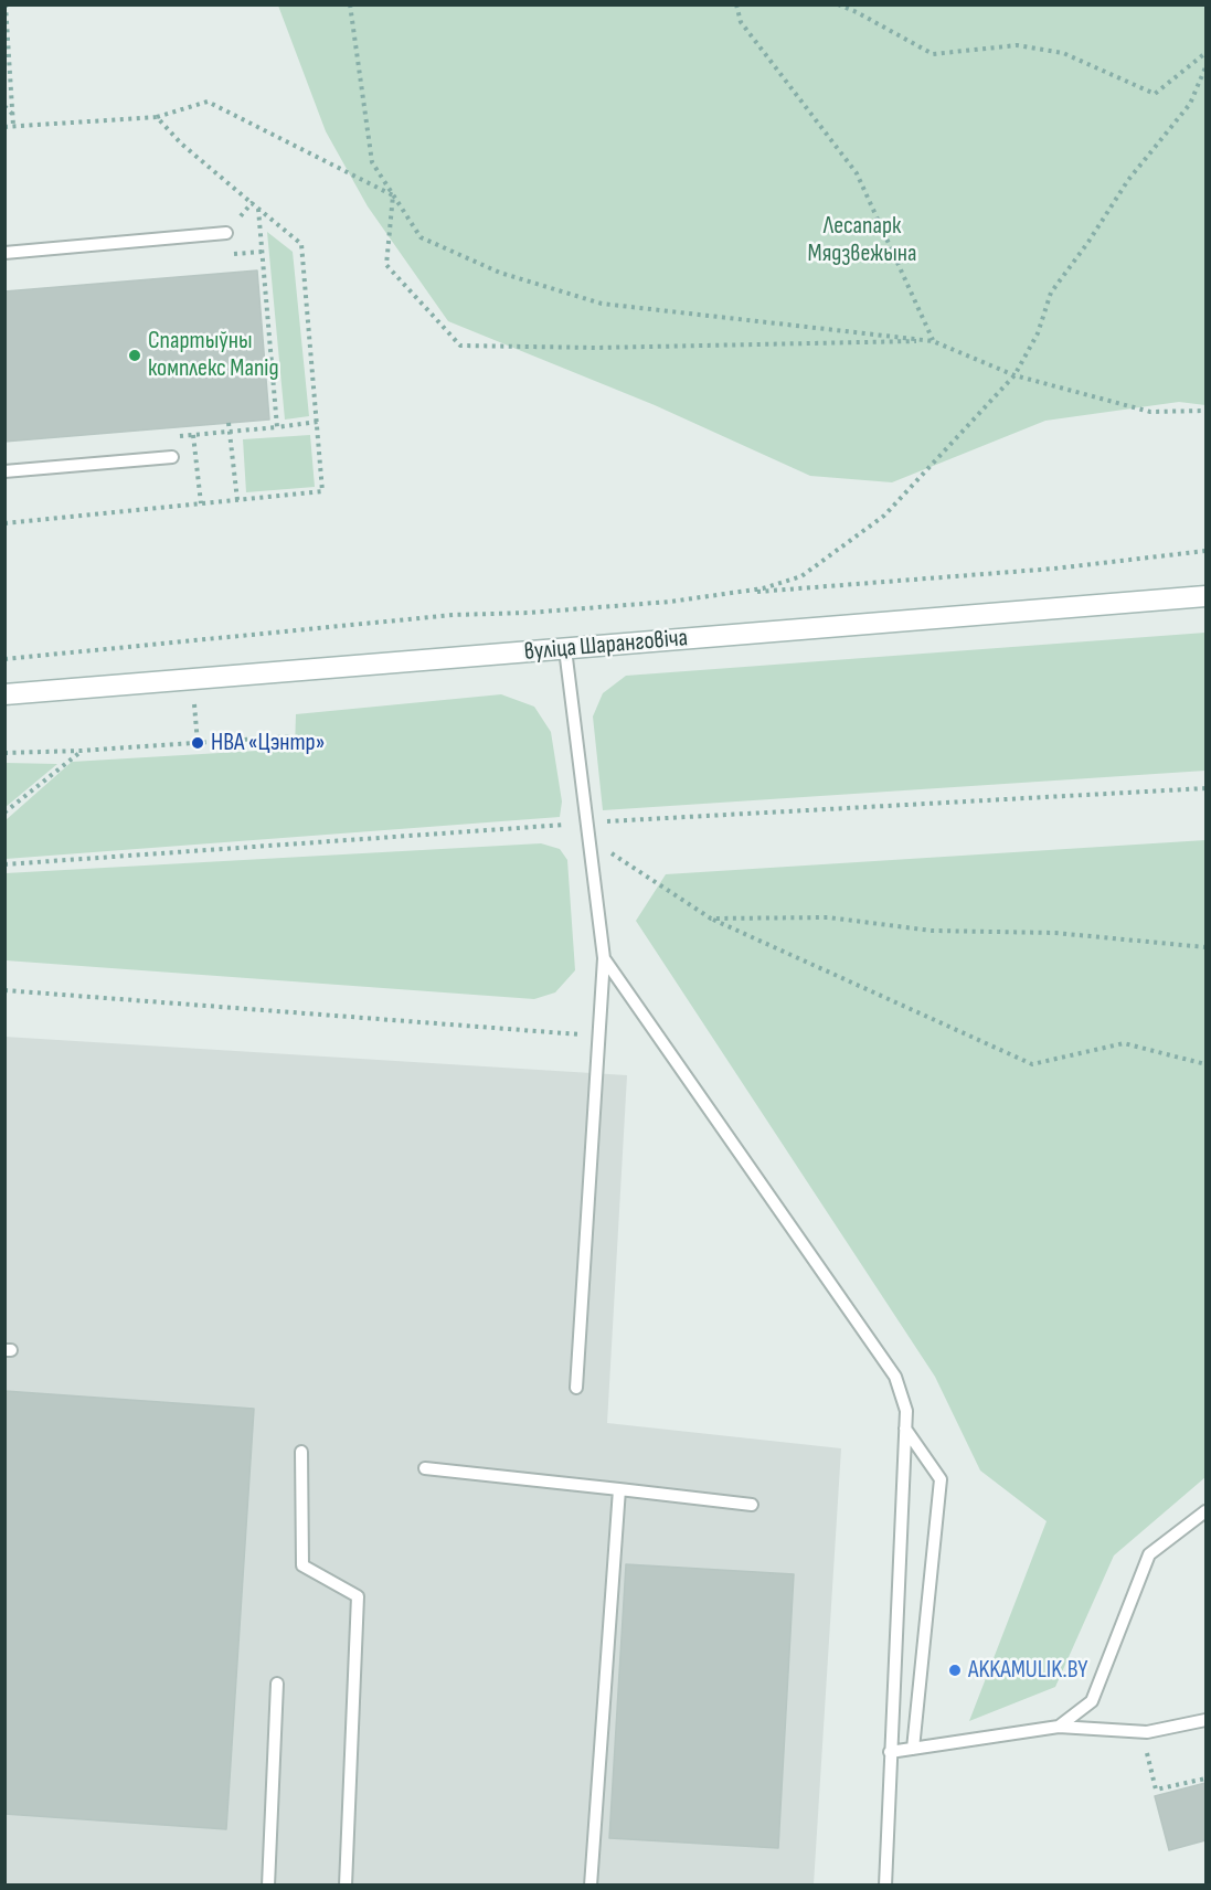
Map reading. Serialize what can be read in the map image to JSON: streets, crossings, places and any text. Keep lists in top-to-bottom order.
{
  "streets": {
    "main road": ["вуліца Шаранговіча"]
  },
  "parks": ["Лесапарк Мядзвежына"],
  "places": ["Спартыўны комплекс Мапід", "НВА «Цэнтр»", "AKKAMULIK.BY"]
}
